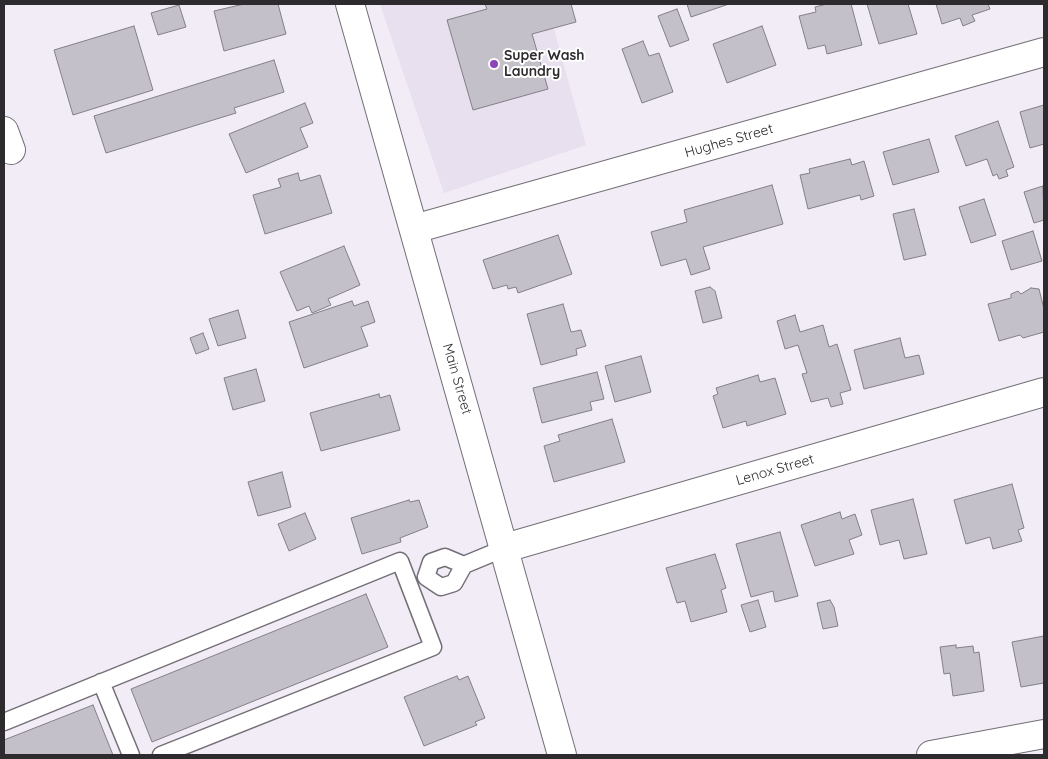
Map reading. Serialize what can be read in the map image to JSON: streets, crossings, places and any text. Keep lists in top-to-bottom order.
{
  "streets": {
    "street": ["Hughes Street", "Main Street", "Lenox Street"]
  },
  "crossings": [
    ["Hughes Street", "Main Street"],
    ["Main Street", "Lenox Street"]
  ],
  "places": ["Super Wash Laundry"]
}
